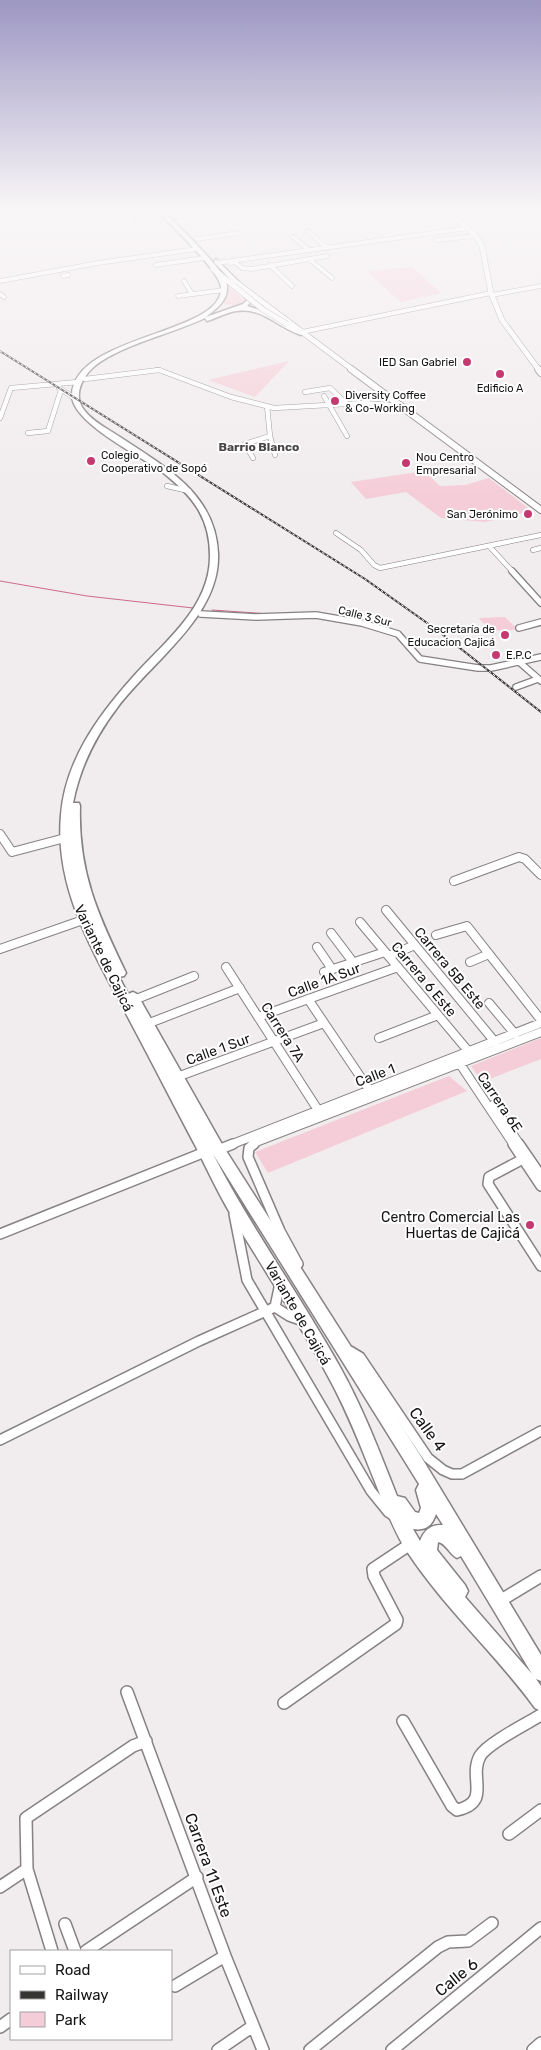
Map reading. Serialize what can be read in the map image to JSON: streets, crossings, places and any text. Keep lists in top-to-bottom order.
{
  "streets": {
    "highway": ["Variante de Cajicá"],
    "street": [
      "Calle 3 Sur",
      "Carrera 5B Este",
      "Carrera 6 Este",
      "Calle 1A Sur",
      "Carrera 7A",
      "Calle 1 Sur",
      "Calle 1",
      "Carrera 6E",
      "Calle 4",
      "Carrera 11 Este",
      "Calle 6"
    ]
  },
  "crossings": [
    ["Calle 3 Sur", "Variante de Cajicá"],
    ["Variante de Cajicá", "Calle 1 Sur"],
    ["Variante de Cajicá", "Calle 1"],
    ["Variante de Cajicá", "Calle 4"],
    ["Carrera 5B Este", "Calle 1"],
    ["Carrera 6 Este", "Calle 1A Sur"],
    ["Carrera 6 Este", "Calle 1"],
    ["Calle 1A Sur", "Carrera 7A"],
    ["Carrera 7A", "Calle 1 Sur"],
    ["Carrera 7A", "Calle 1"],
    ["Calle 1", "Carrera 6E"]
  ],
  "districts": ["Barrio Blanco"],
  "places": [
    "IED San Gabriel",
    "Edificio A",
    "Diversity Coffee & Co-Working",
    "Colegio Cooperativo de Sopó",
    "Nou Centro Empresarial",
    "San Jerónimo",
    "Secretaría de Educacion Cajicá",
    "E.P.C",
    "Centro Comercial Las Huertas de Cajicá"
  ],
  "legend": ["Road", "Railway", "Park"]
}
